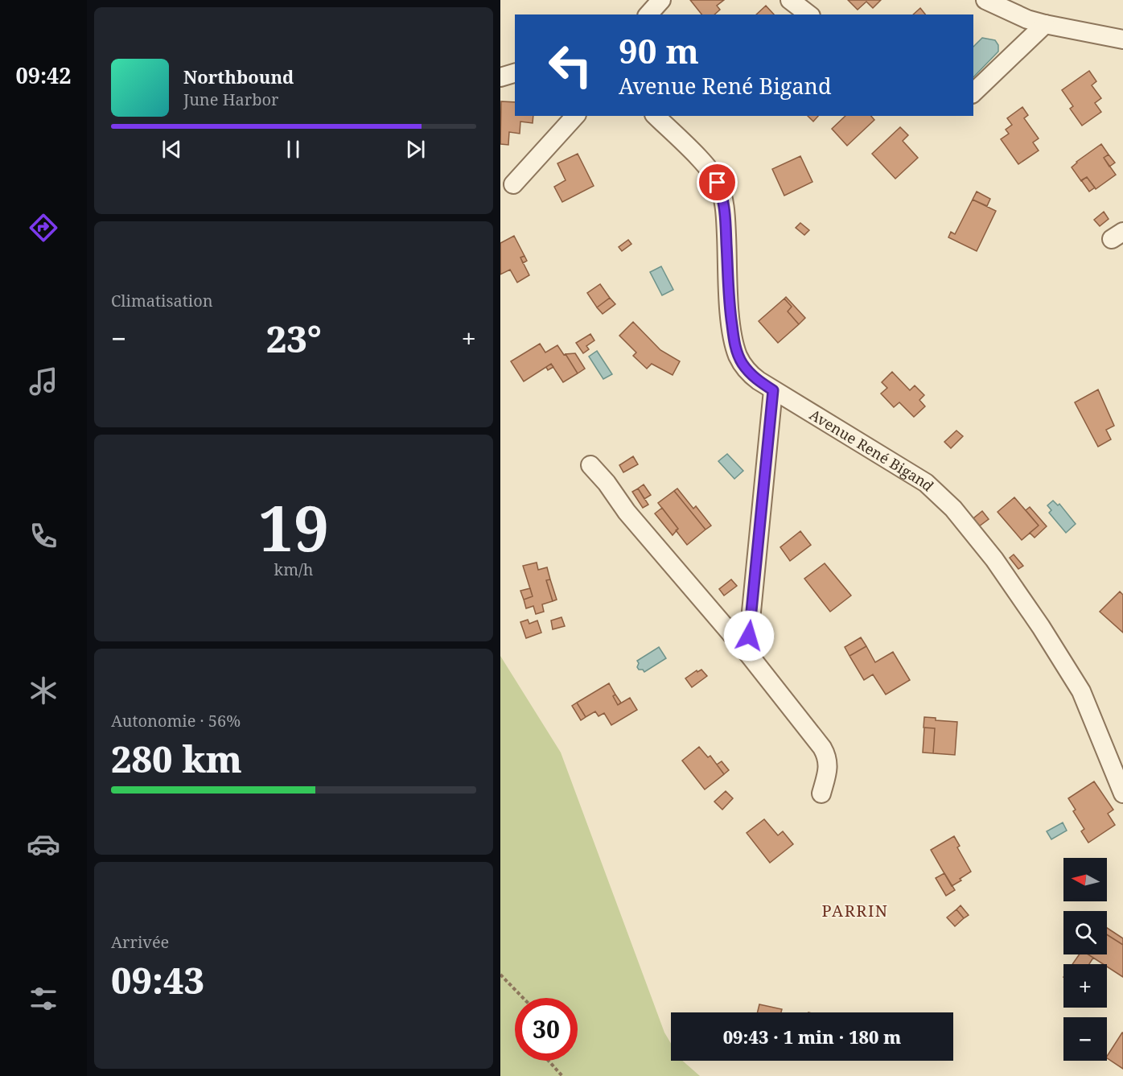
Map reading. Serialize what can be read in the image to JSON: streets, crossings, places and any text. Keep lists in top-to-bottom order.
{
  "streets": {
    "street": ["Avenue René Bigand"]
  },
  "districts": ["PARRIN"],
  "north": "left",
  "page": {
    "tabs": "09:42",
    "turn": ["90 m", "Avenue René Bigand"],
    "song": ["Northbound", "June Harbor"],
    "tile": [
      "Climatisation",
      ["19", "km/h"],
      ["Autonomie · 56%", "280 km"],
      ["Arrivée", "09:43"]
    ],
    "heat": ["−", "23°", "+"],
    "map_buttons": ["+", "−"],
    "limit": "30",
    "trip": "09:43 · 1 min · 180 m"
  }
}
